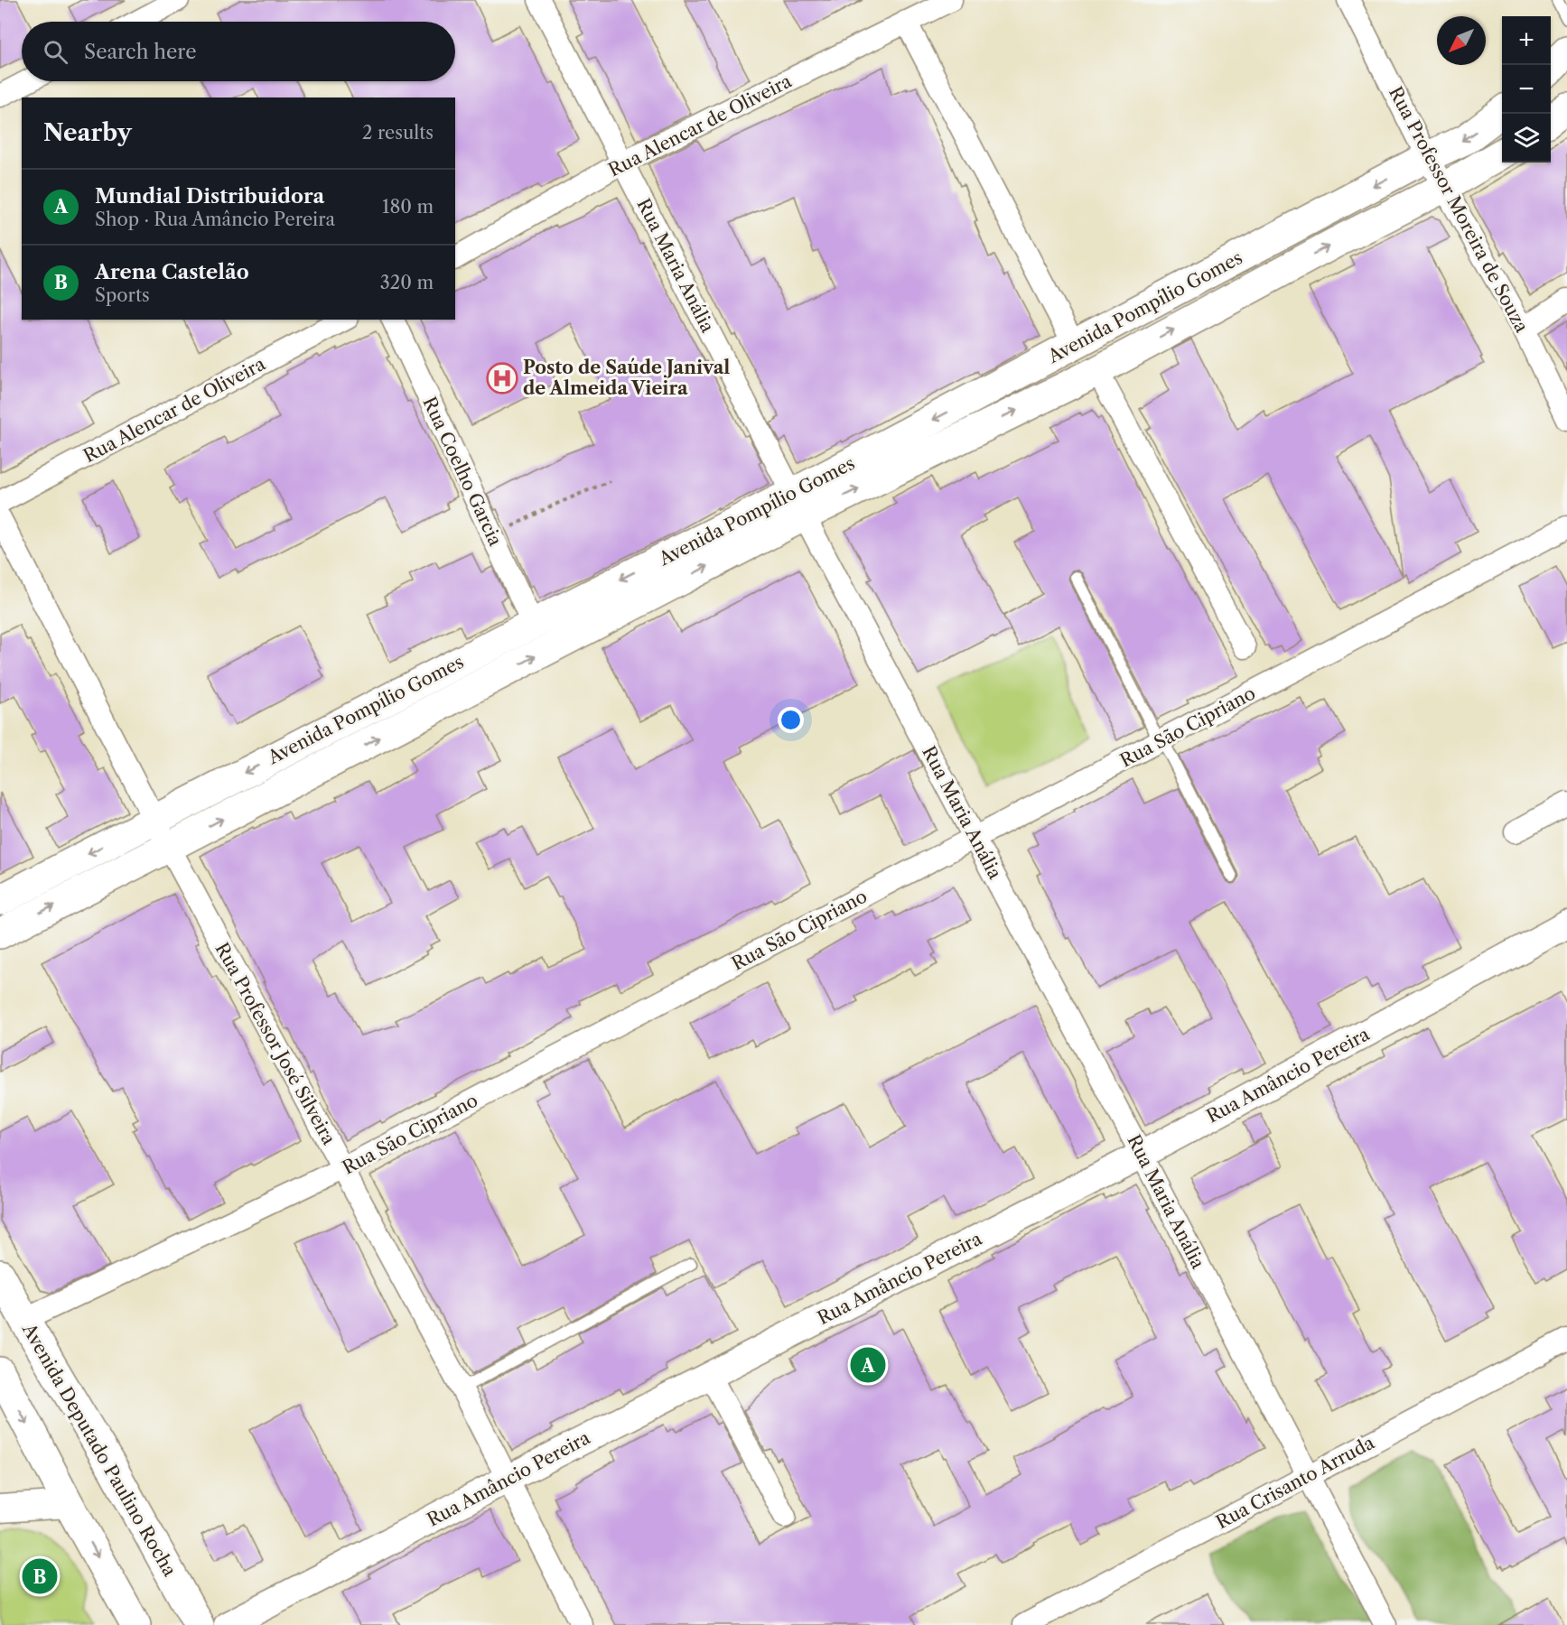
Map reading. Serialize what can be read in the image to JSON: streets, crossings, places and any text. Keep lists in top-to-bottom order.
{
  "streets": {
    "main road": ["Avenida Pompílio Gomes", "Avenida Deputado Paulino Rocha"],
    "street": [
      "Rua Alencar de Oliveira",
      "Rua Professor Moreira de Souza",
      "Rua Maria Anália",
      "Rua Coelho Garcia",
      "Rua São Cipriano",
      "Rua Professor José Silveira",
      "Rua Amâncio Pereira",
      "Rua Crisanto Arruda"
    ]
  },
  "crossings": [
    ["Rua Alencar de Oliveira", "Rua Maria Anália"],
    ["Rua Professor Moreira de Souza", "Avenida Pompílio Gomes"],
    ["Rua Maria Anália", "Avenida Pompílio Gomes"],
    ["Rua Maria Anália", "Rua São Cipriano"],
    ["Rua Maria Anália", "Rua Amâncio Pereira"],
    ["Rua Maria Anália", "Rua Crisanto Arruda"],
    ["Avenida Pompílio Gomes", "Rua Coelho Garcia"],
    ["Avenida Pompílio Gomes", "Rua Professor José Silveira"],
    ["Rua São Cipriano", "Rua Professor José Silveira"],
    ["Rua São Cipriano", "Avenida Deputado Paulino Rocha"],
    ["Rua Professor José Silveira", "Rua Amâncio Pereira"]
  ],
  "places": {
    "hospital": ["Posto de Saúde Janival de Almeida Vieira"]
  },
  "north": "bottom left",
  "page": {
    "map_buttons": ["+", "−"],
    "search": "Search here",
    "heading": ["Nearby", "2 results"],
    "list": [
      {
        "mark": "A",
        "name": "Mundial Distribuidora",
        "note": "Shop · Rua Amâncio Pereira",
        "value": "180 m"
      },
      {
        "mark": "B",
        "name": "Arena Castelão",
        "note": "Sports",
        "value": "320 m"
      }
    ],
    "pins": ["A", "B"]
  }
}
